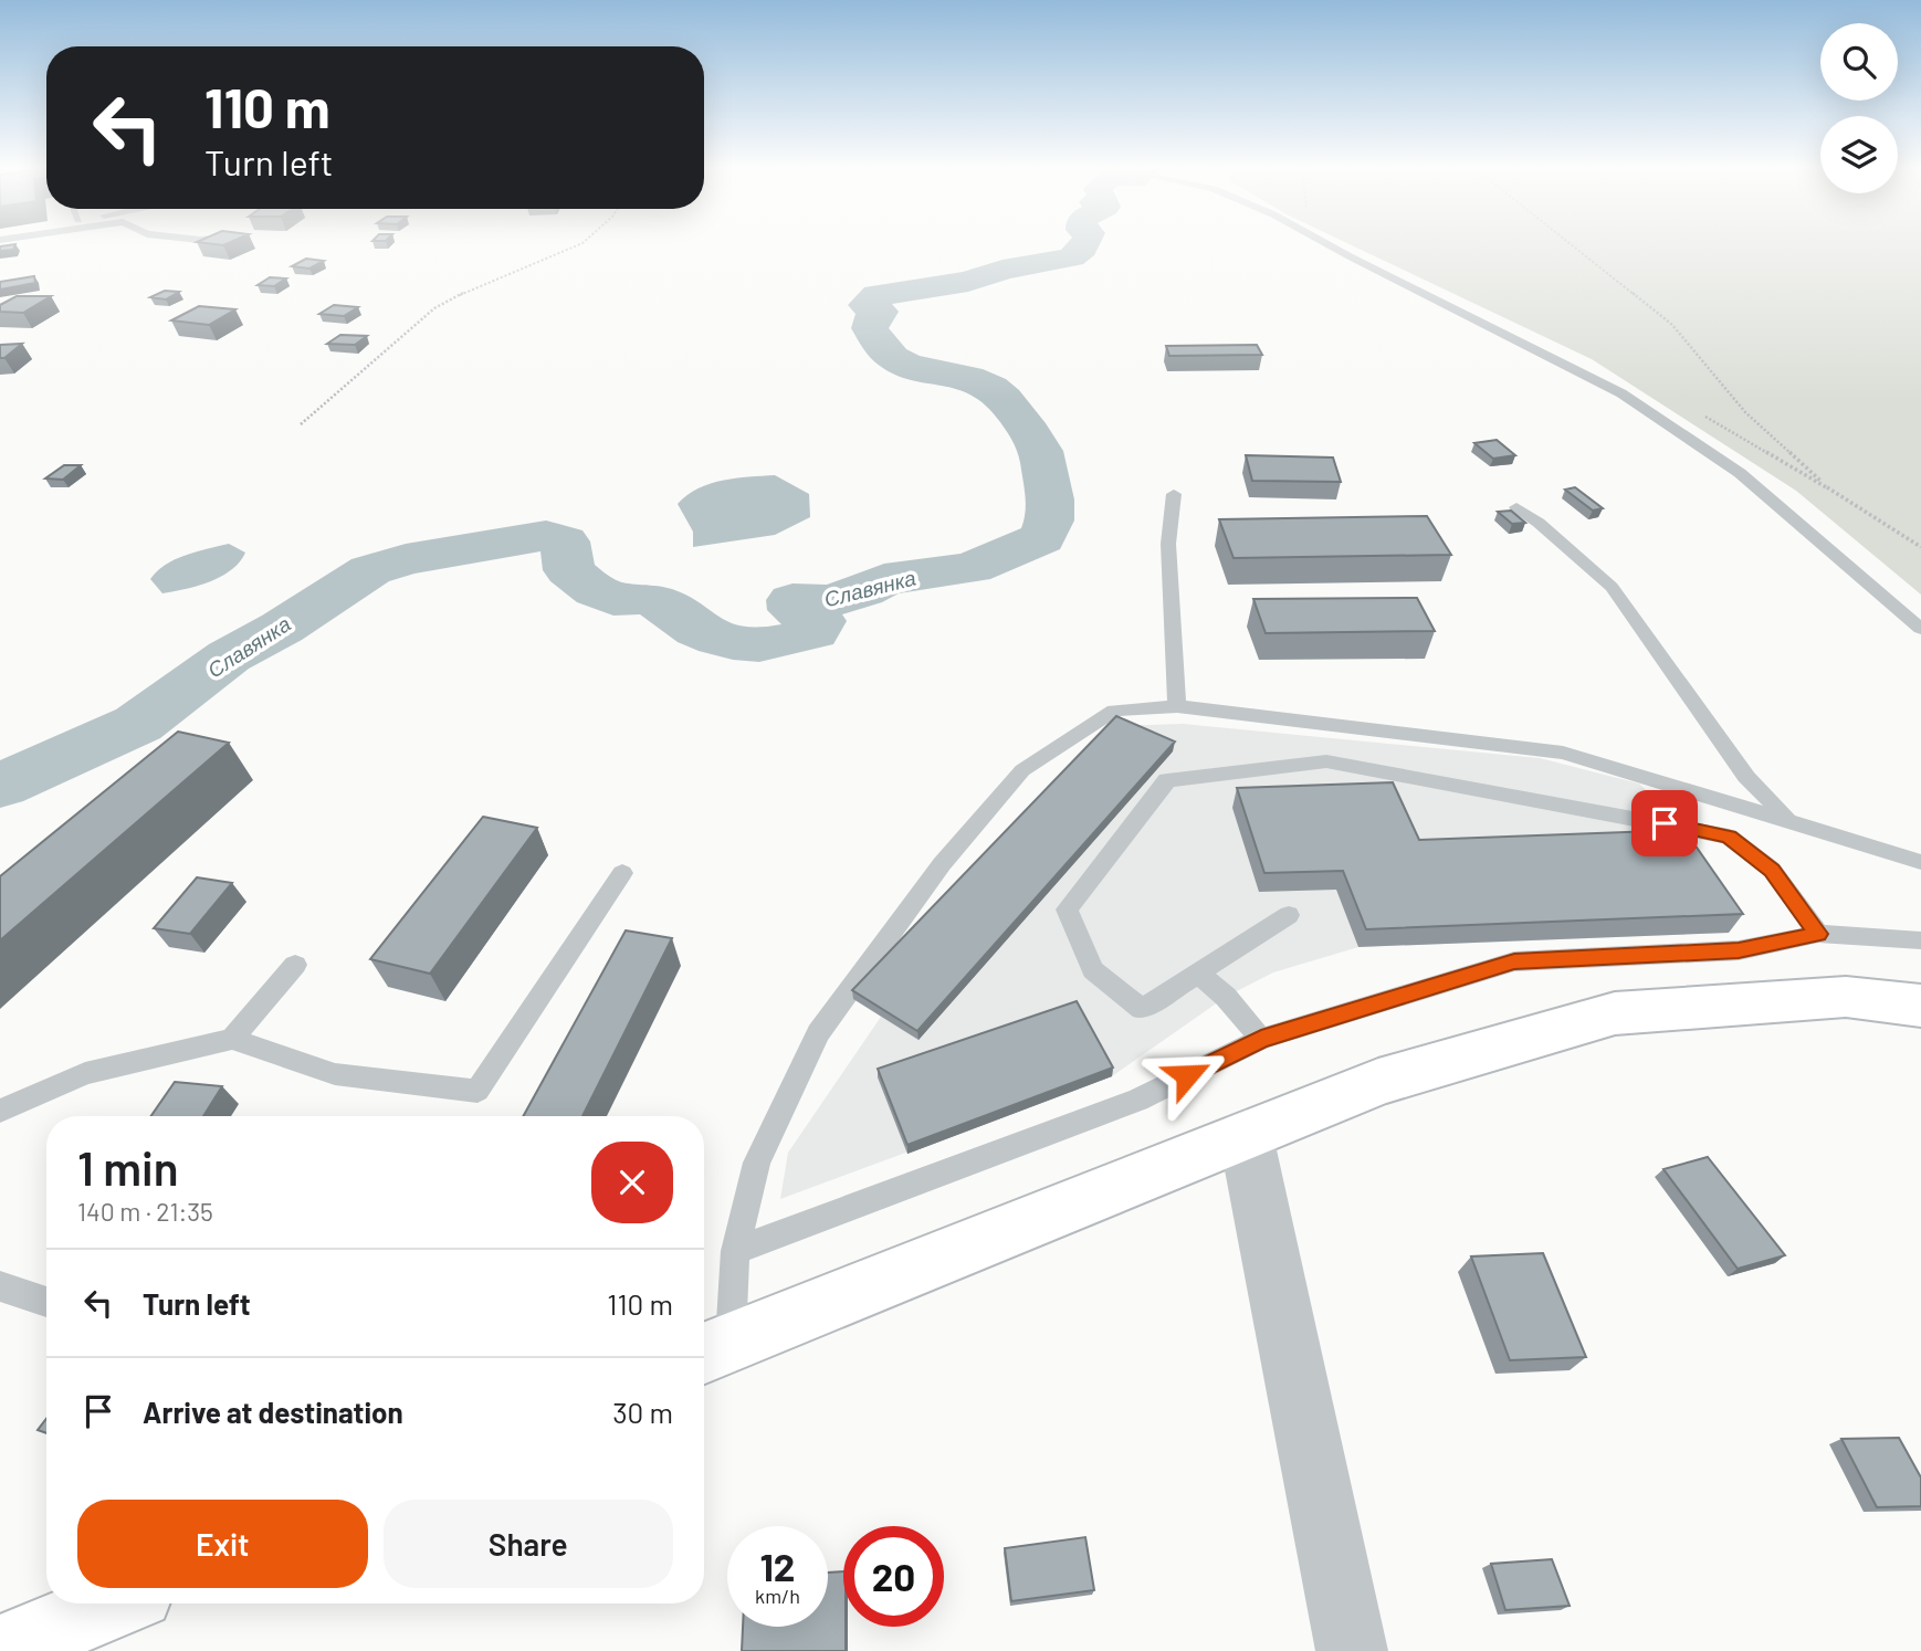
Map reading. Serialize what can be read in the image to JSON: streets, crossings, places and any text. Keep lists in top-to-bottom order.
{
  "water": ["Славянка"],
  "page": {
    "turn": ["110 m", "Turn left"],
    "heading": ["1 min", "140 m · 21:35"],
    "list": [
      {
        "name": "Turn left",
        "value": "110 m"
      },
      {
        "name": "Arrive at destination",
        "value": "30 m"
      }
    ],
    "buttons": ["Exit", "Share"],
    "speed": "12 km/h",
    "limit": "20"
  }
}
